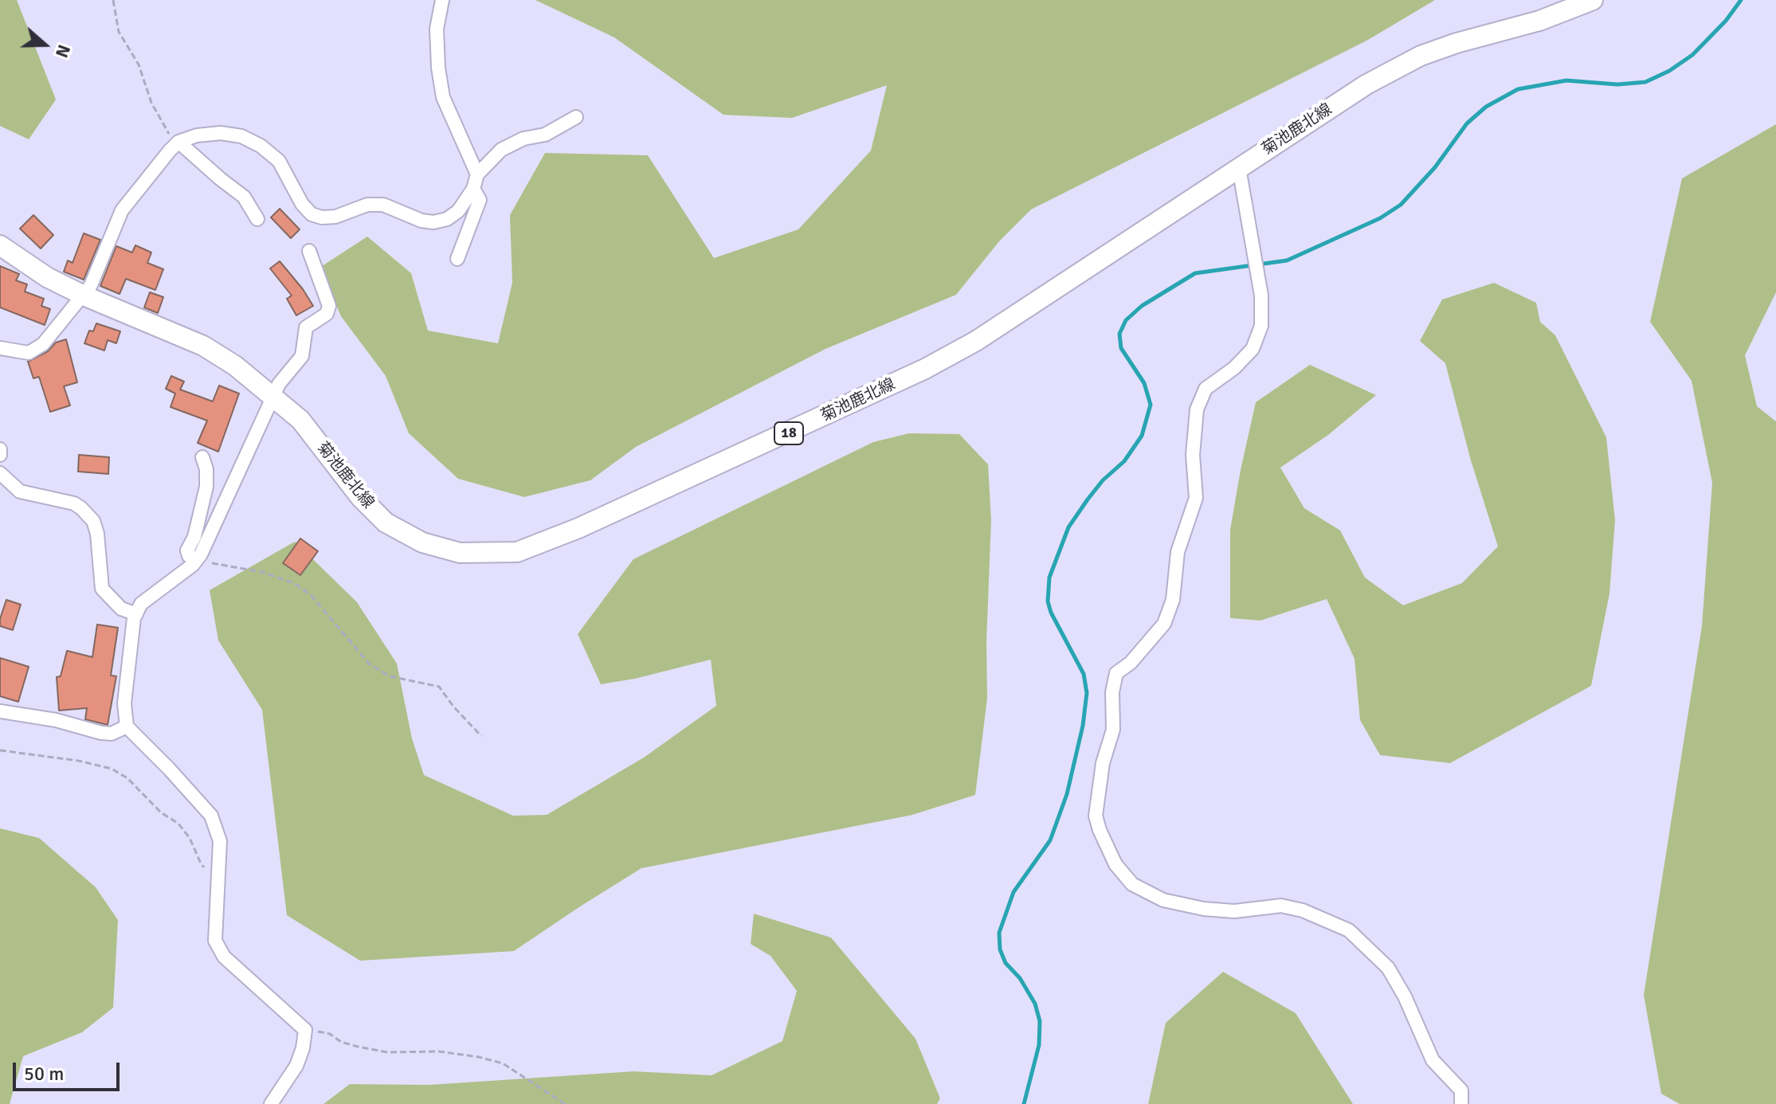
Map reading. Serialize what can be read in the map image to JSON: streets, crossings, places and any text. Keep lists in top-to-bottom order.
{
  "streets": {
    "main road": ["菊池鹿北線", "18"]
  },
  "scale_bar": "50 m",
  "north": "right"
}
